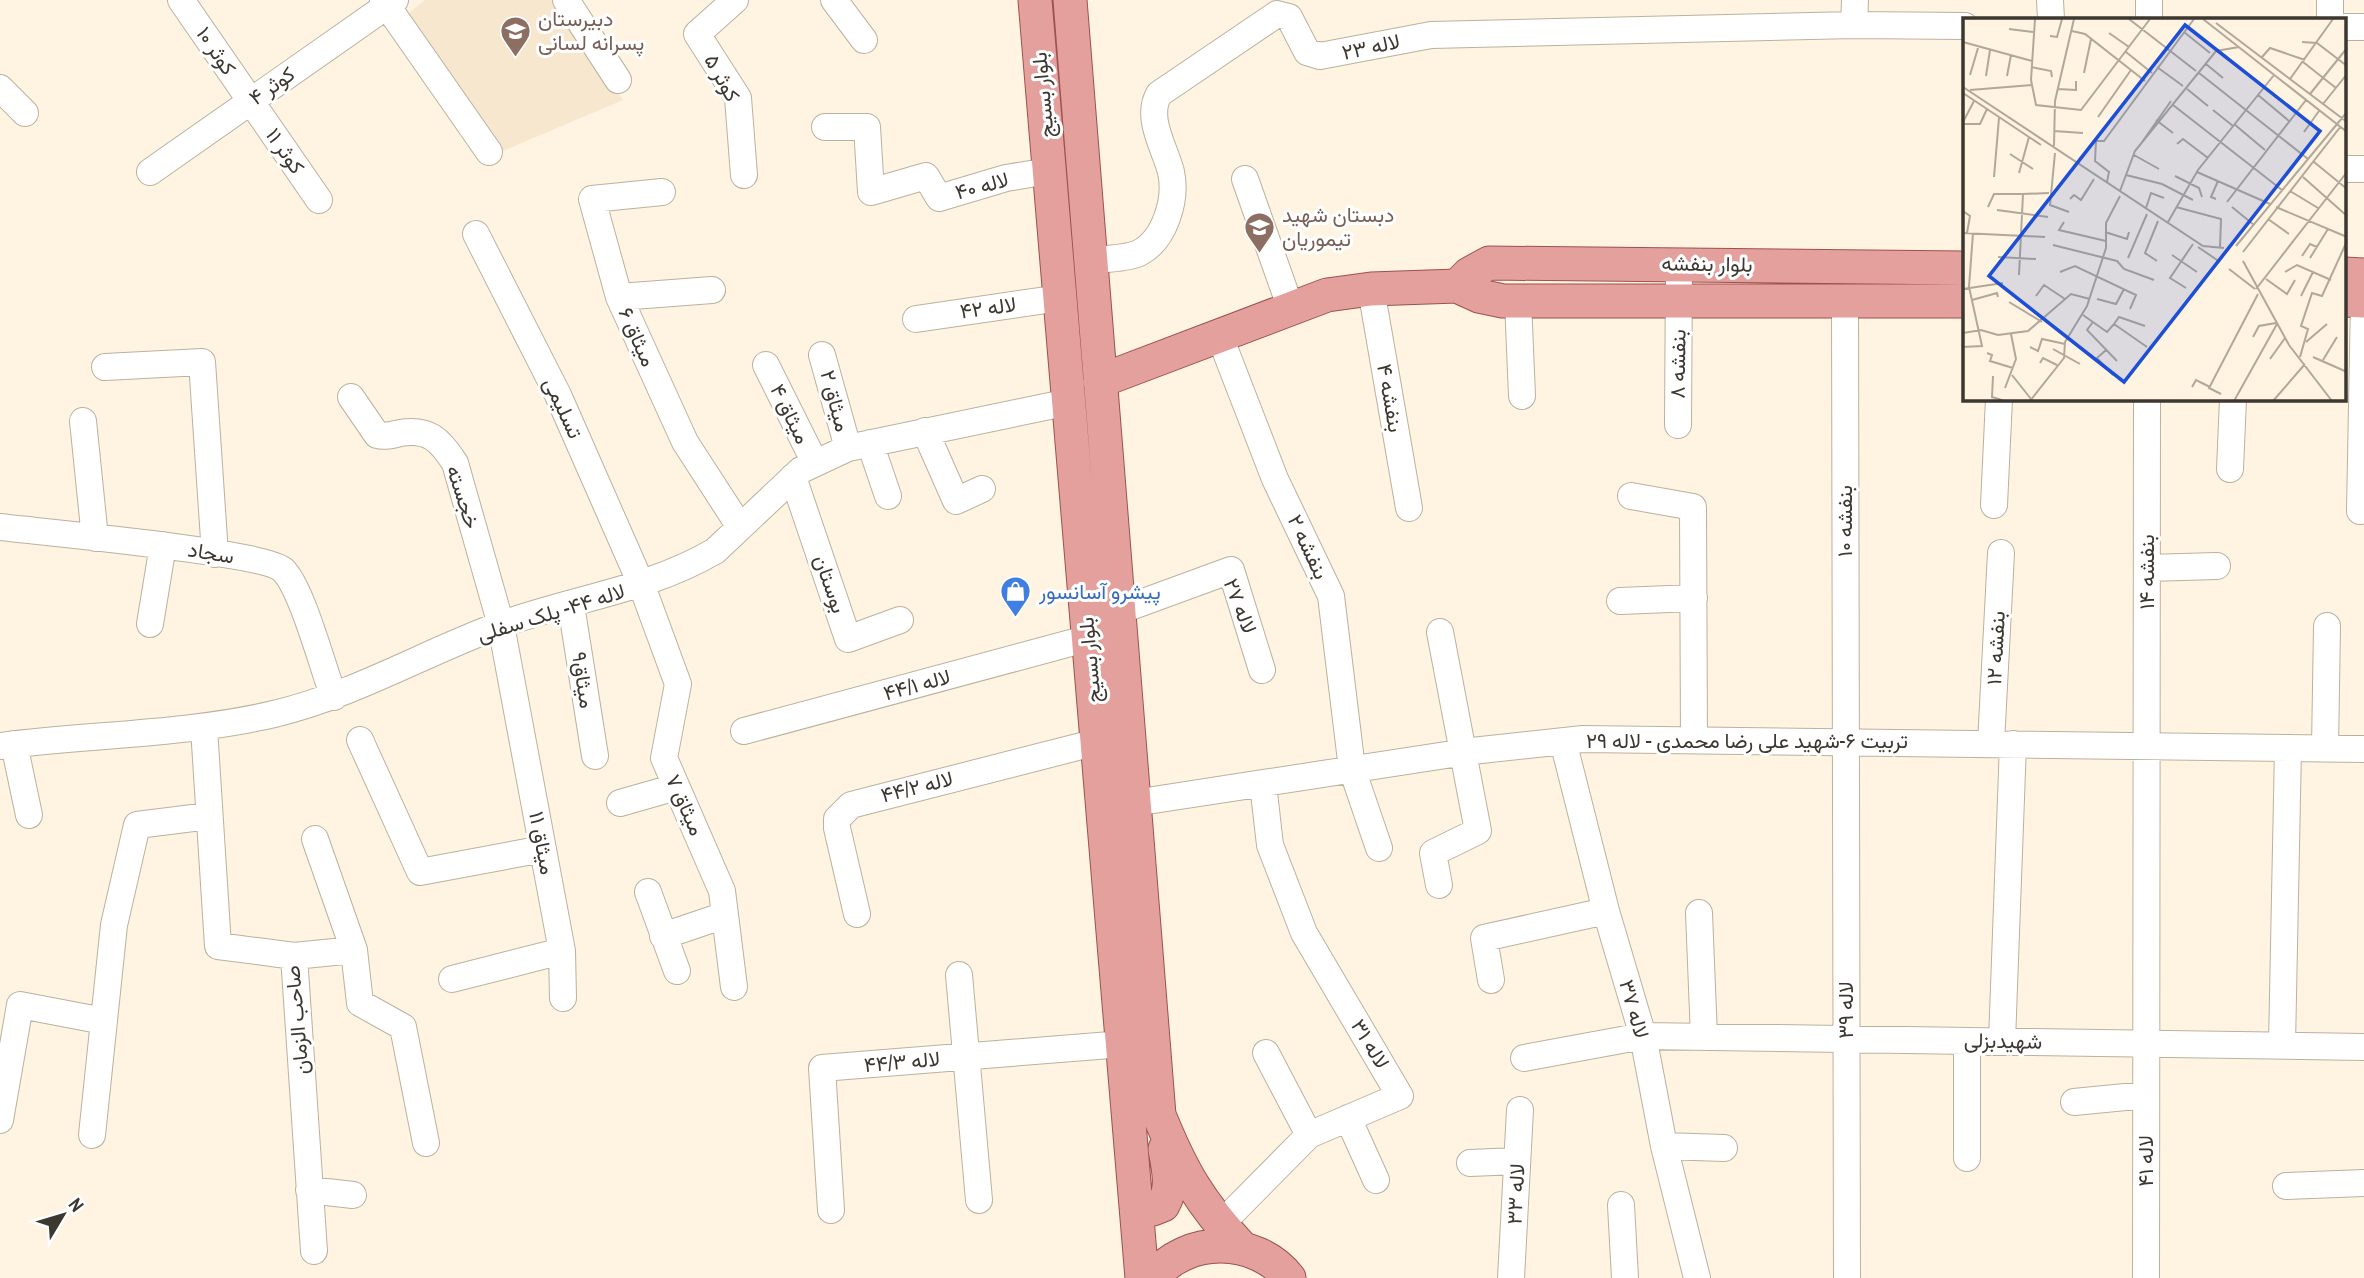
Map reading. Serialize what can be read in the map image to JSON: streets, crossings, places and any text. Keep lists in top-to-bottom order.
{
  "streets": {
    "main road": ["بلوار بسیج", "بلوار بنفشه"],
    "street": [
      "لاله ۲۳",
      "کوثر ۱۰",
      "کوثر ۵",
      "کوثر ۴",
      "کوثر ۱۱",
      "لاله ۴۰",
      "لاله ۴۲",
      "میثاق ۶",
      "بنفشه ۸",
      "بنفشه ۴",
      "میثاق ۲",
      "تسلیمی",
      "میثاق ۴",
      "خجسته",
      "بنفشه ۱۰",
      "بنفشه ۲",
      "سجاد",
      "بنفشه ۱۴",
      "بوستان",
      "لاله ۲۷",
      "لاله ۴۴- پلک سفلی",
      "بنفشه ۱۲",
      "میثاق۹",
      "لاله ۴۴/۱",
      "تربیت ۶-شهید علی رضا محمدی - لاله ۲۹",
      "لاله ۴۴/۲",
      "میثاق ۷",
      "میثاق ۱۱",
      "لاله ۳۷",
      "لاله ۳۹",
      "صاحب الزمان",
      "شهیدبزلی",
      "لاله ۳۱",
      "لاله ۴۴/۳",
      "لاله ۴۱",
      "لاله ۳۳"
    ]
  },
  "crossings": [
    ["لاله ۲۳", "بلوار بسیج"],
    ["کوثر ۱۰", "کوثر ۴"],
    ["کوثر ۱۰", "کوثر ۱۱"],
    ["کوثر ۴", "کوثر ۱۱"],
    ["بلوار بسیج", "لاله ۴۰"],
    ["بلوار بسیج", "بلوار بنفشه"],
    ["بلوار بسیج", "لاله ۴۲"],
    ["بلوار بسیج", "لاله ۲۷"],
    ["بلوار بسیج", "لاله ۴۴- پلک سفلی"],
    ["بلوار بسیج", "لاله ۴۴/۱"],
    ["بلوار بسیج", "تربیت ۶-شهید علی رضا محمدی - لاله ۲۹"],
    ["بلوار بسیج", "لاله ۴۴/۲"],
    ["بلوار بسیج", "لاله ۳۱"],
    ["بلوار بسیج", "لاله ۴۴/۳"],
    ["بلوار بنفشه", "بنفشه ۸"],
    ["بلوار بنفشه", "بنفشه ۴"],
    ["بلوار بنفشه", "بنفشه ۱۰"],
    ["بلوار بنفشه", "بنفشه ۲"],
    ["میثاق ۶", "لاله ۴۴- پلک سفلی"],
    ["میثاق ۲", "لاله ۴۴- پلک سفلی"],
    ["تسلیمی", "لاله ۴۴- پلک سفلی"],
    ["تسلیمی", "میثاق ۷"],
    ["میثاق ۴", "بوستان"],
    ["میثاق ۴", "لاله ۴۴- پلک سفلی"],
    ["خجسته", "لاله ۴۴- پلک سفلی"],
    ["خجسته", "میثاق ۱۱"],
    ["بنفشه ۱۰", "تربیت ۶-شهید علی رضا محمدی - لاله ۲۹"],
    ["بنفشه ۱۰", "لاله ۳۹"],
    ["بنفشه ۲", "تربیت ۶-شهید علی رضا محمدی - لاله ۲۹"],
    ["سجاد", "لاله ۴۴- پلک سفلی"],
    ["بنفشه ۱۴", "تربیت ۶-شهید علی رضا محمدی - لاله ۲۹"],
    ["بنفشه ۱۴", "شهیدبزلی"],
    ["بنفشه ۱۴", "لاله ۴۱"],
    ["بوستان", "لاله ۴۴- پلک سفلی"],
    ["لاله ۴۴- پلک سفلی", "میثاق۹"],
    ["لاله ۴۴- پلک سفلی", "میثاق ۷"],
    ["لاله ۴۴- پلک سفلی", "میثاق ۱۱"],
    ["لاله ۴۴- پلک سفلی", "صاحب الزمان"],
    ["بنفشه ۱۲", "تربیت ۶-شهید علی رضا محمدی - لاله ۲۹"],
    ["بنفشه ۱۲", "شهیدبزلی"],
    ["تربیت ۶-شهید علی رضا محمدی - لاله ۲۹", "لاله ۳۷"],
    ["تربیت ۶-شهید علی رضا محمدی - لاله ۲۹", "لاله ۳۹"],
    ["تربیت ۶-شهید علی رضا محمدی - لاله ۲۹", "لاله ۳۱"],
    ["لاله ۳۷", "شهیدبزلی"],
    ["لاله ۳۹", "شهیدبزلی"],
    ["شهیدبزلی", "لاله ۴۱"]
  ],
  "places": {
    "school or university": ["دبیرستان پسرانه لسانی", "دبستان شهید تیموریان"],
    "shop": ["پیشرو آسانسور"]
  },
  "north": "top right"
}
